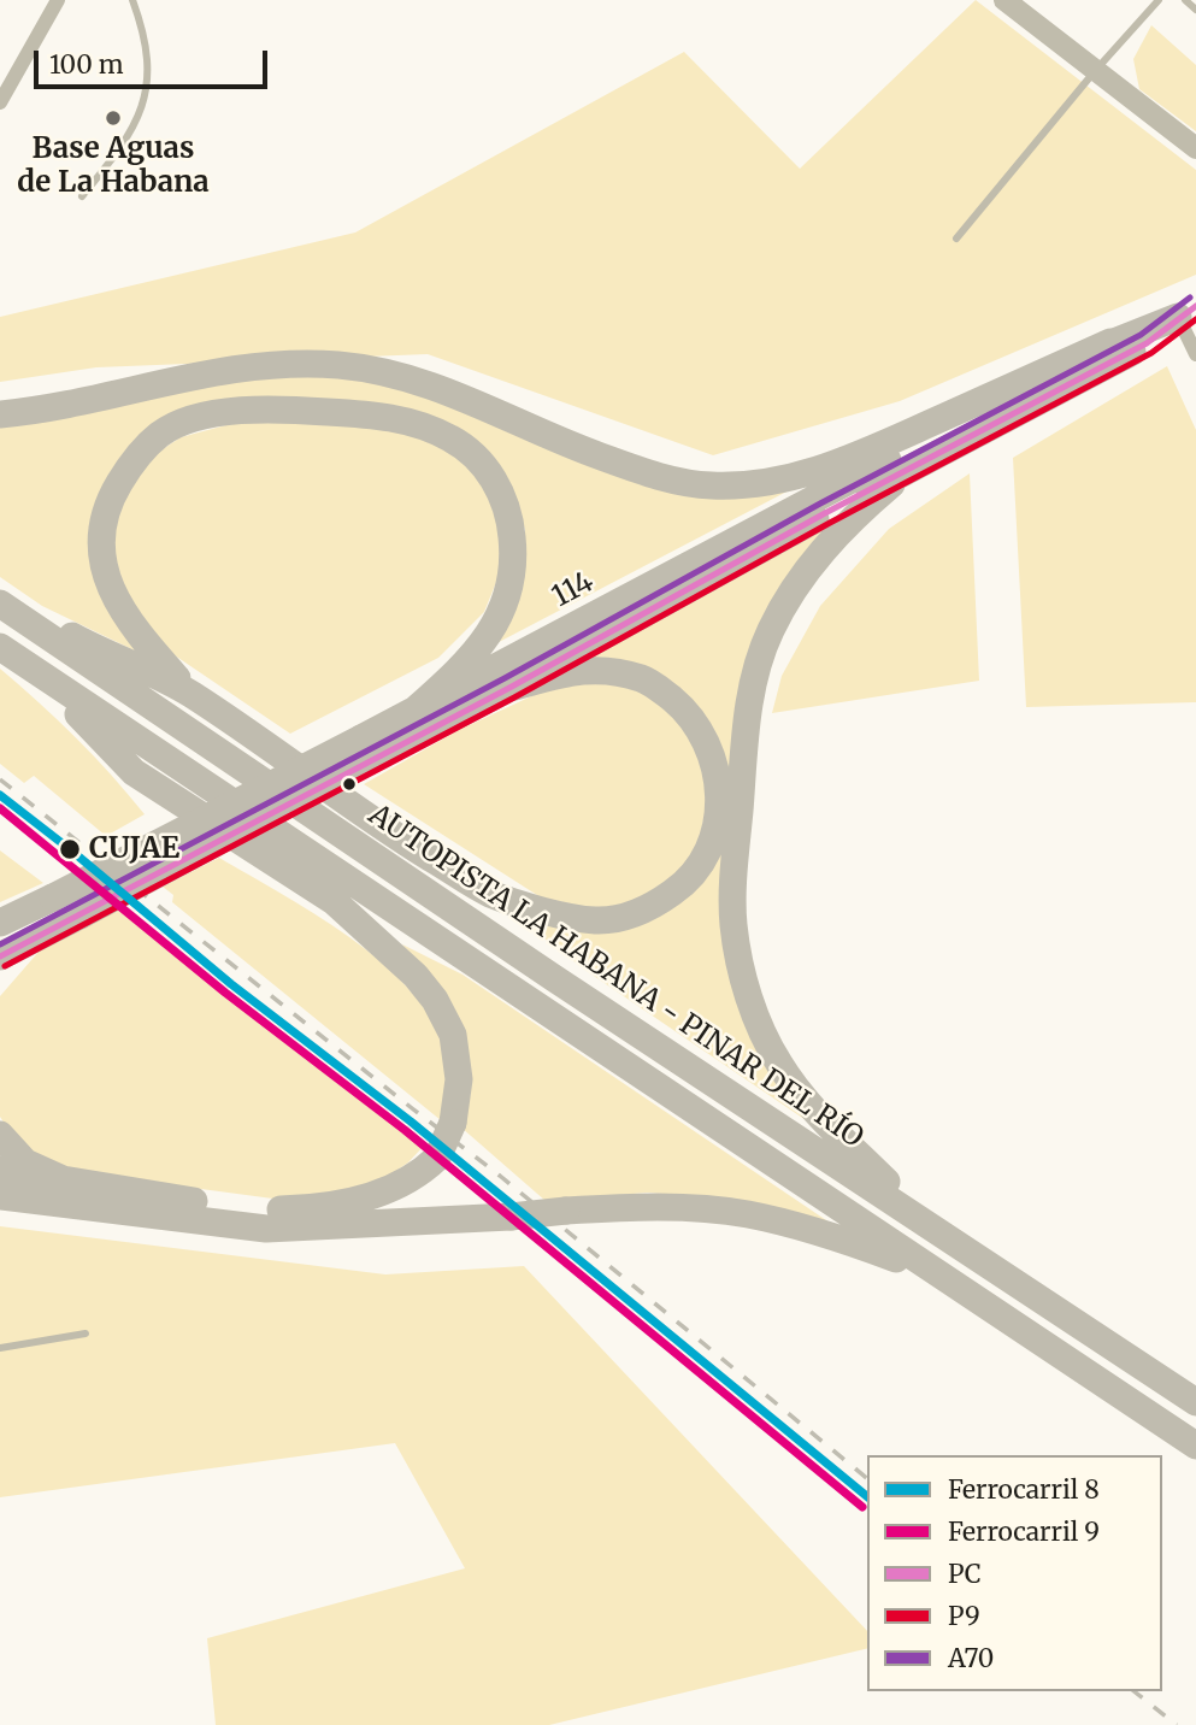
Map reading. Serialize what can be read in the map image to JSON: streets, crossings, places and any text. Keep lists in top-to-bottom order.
{
  "streets": {
    "highway": ["114", "AUTOPISTA LA HABANA - PINAR DEL RÍO"]
  },
  "places": ["Base Aguas de La Habana", "CUJAE"],
  "lines": [
    "transit line A70",
    "transit line PC",
    "transit line P9",
    "rail line 8",
    "rail line 9"
  ],
  "legend": [
    "Ferrocarril 8",
    "Ferrocarril 9",
    "PC",
    "P9",
    "A70"
  ],
  "scale_bar": "100 m"
}
